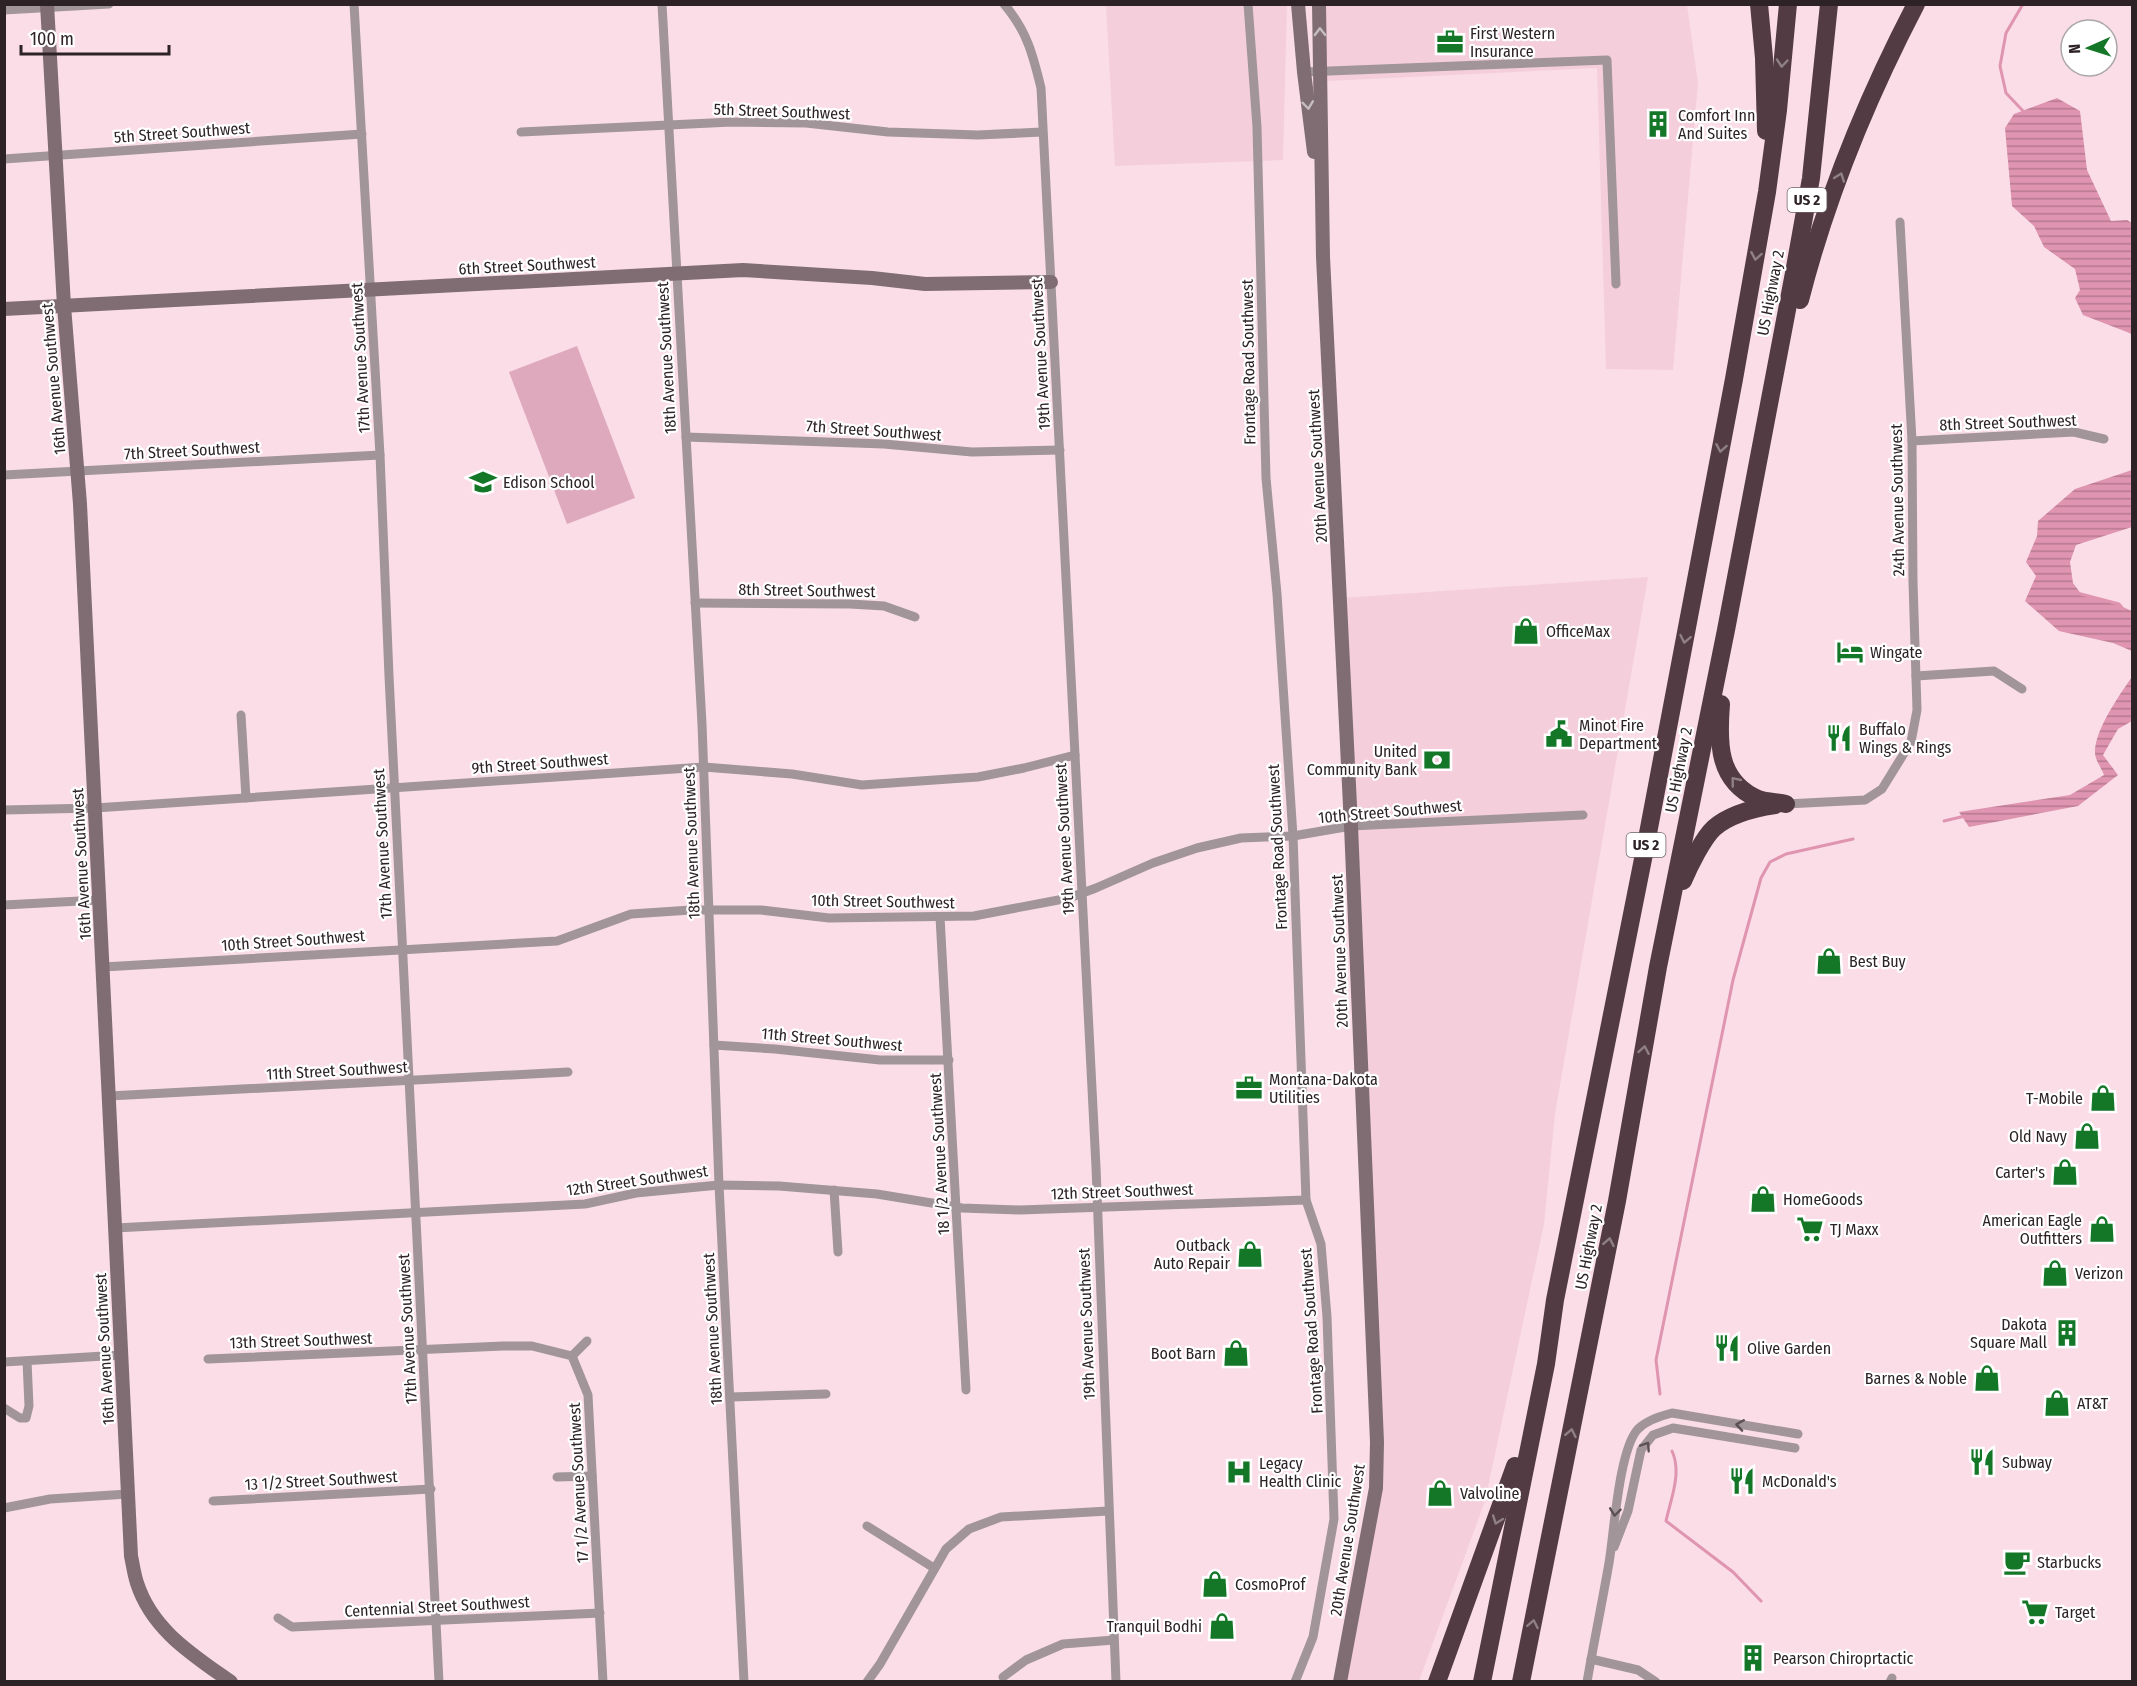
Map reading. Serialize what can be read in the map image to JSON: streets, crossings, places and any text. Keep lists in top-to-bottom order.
{
  "streets": {
    "highway": ["US 2", "US Highway 2"],
    "street": [
      "5th Street Southwest",
      "6th Street Southwest",
      "19th Avenue Southwest",
      "17th Avenue Southwest",
      "18th Avenue Southwest",
      "Frontage Road Southwest",
      "16th Avenue Southwest",
      "8th Street Southwest",
      "7th Street Southwest",
      "20th Avenue Southwest",
      "24th Avenue Southwest",
      "9th Street Southwest",
      "10th Street Southwest",
      "11th Street Southwest",
      "18 1/2 Avenue Southwest",
      "12th Street Southwest",
      "13th Street Southwest",
      "13 1/2 Street Southwest",
      "17 1/2 Avenue Southwest",
      "Centennial Street Southwest"
    ]
  },
  "crossings": [
    ["5th Street Southwest", "19th Avenue Southwest"],
    ["5th Street Southwest", "17th Avenue Southwest"],
    ["5th Street Southwest", "18th Avenue Southwest"],
    ["5th Street Southwest", "16th Avenue Southwest"],
    ["6th Street Southwest", "19th Avenue Southwest"],
    ["6th Street Southwest", "17th Avenue Southwest"],
    ["6th Street Southwest", "18th Avenue Southwest"],
    ["6th Street Southwest", "16th Avenue Southwest"],
    ["19th Avenue Southwest", "7th Street Southwest"],
    ["19th Avenue Southwest", "9th Street Southwest"],
    ["19th Avenue Southwest", "10th Street Southwest"],
    ["19th Avenue Southwest", "12th Street Southwest"],
    ["17th Avenue Southwest", "7th Street Southwest"],
    ["17th Avenue Southwest", "9th Street Southwest"],
    ["17th Avenue Southwest", "10th Street Southwest"],
    ["17th Avenue Southwest", "11th Street Southwest"],
    ["17th Avenue Southwest", "12th Street Southwest"],
    ["17th Avenue Southwest", "13th Street Southwest"],
    ["17th Avenue Southwest", "13 1/2 Street Southwest"],
    ["17th Avenue Southwest", "Centennial Street Southwest"],
    ["18th Avenue Southwest", "8th Street Southwest"],
    ["18th Avenue Southwest", "7th Street Southwest"],
    ["18th Avenue Southwest", "9th Street Southwest"],
    ["18th Avenue Southwest", "10th Street Southwest"],
    ["18th Avenue Southwest", "11th Street Southwest"],
    ["18th Avenue Southwest", "12th Street Southwest"],
    ["Frontage Road Southwest", "10th Street Southwest"],
    ["Frontage Road Southwest", "12th Street Southwest"],
    ["16th Avenue Southwest", "7th Street Southwest"],
    ["16th Avenue Southwest", "9th Street Southwest"],
    ["16th Avenue Southwest", "10th Street Southwest"],
    ["16th Avenue Southwest", "11th Street Southwest"],
    ["16th Avenue Southwest", "12th Street Southwest"],
    ["8th Street Southwest", "24th Avenue Southwest"],
    ["20th Avenue Southwest", "10th Street Southwest"],
    ["10th Street Southwest", "18 1/2 Avenue Southwest"],
    ["11th Street Southwest", "18 1/2 Avenue Southwest"],
    ["18 1/2 Avenue Southwest", "12th Street Southwest"],
    ["13th Street Southwest", "17 1/2 Avenue Southwest"],
    ["17 1/2 Avenue Southwest", "Centennial Street Southwest"]
  ],
  "places": {
    "office": ["First Western Insurance", "Montana-Dakota Utilities"],
    "building": ["Comfort Inn And Suites", "Dakota Square Mall", "Pearson Chiroprtactic"],
    "school or university": ["Edison School"],
    "shop": [
      "OfficeMax",
      "Best Buy",
      "T-Mobile",
      "Old Navy",
      "Carter's",
      "HomeGoods",
      "American Eagle Outfitters",
      "Outback Auto Repair",
      "Verizon",
      "Boot Barn",
      "Barnes & Noble",
      "AT&T",
      "Valvoline",
      "CosmoProf",
      "Tranquil Bodhi"
    ],
    "hotel": ["Wingate"],
    "public building": ["Minot Fire Department"],
    "restaurant": [
      "Buffalo Wings & Rings",
      "Olive Garden",
      "Subway",
      "McDonald's"
    ],
    "bank": ["United Community Bank"],
    "supermarket": ["TJ Maxx", "Target"],
    "hospital": ["Legacy Health Clinic"],
    "cafe": ["Starbucks"]
  },
  "scale_bar": "100 m",
  "north": "left"
}
